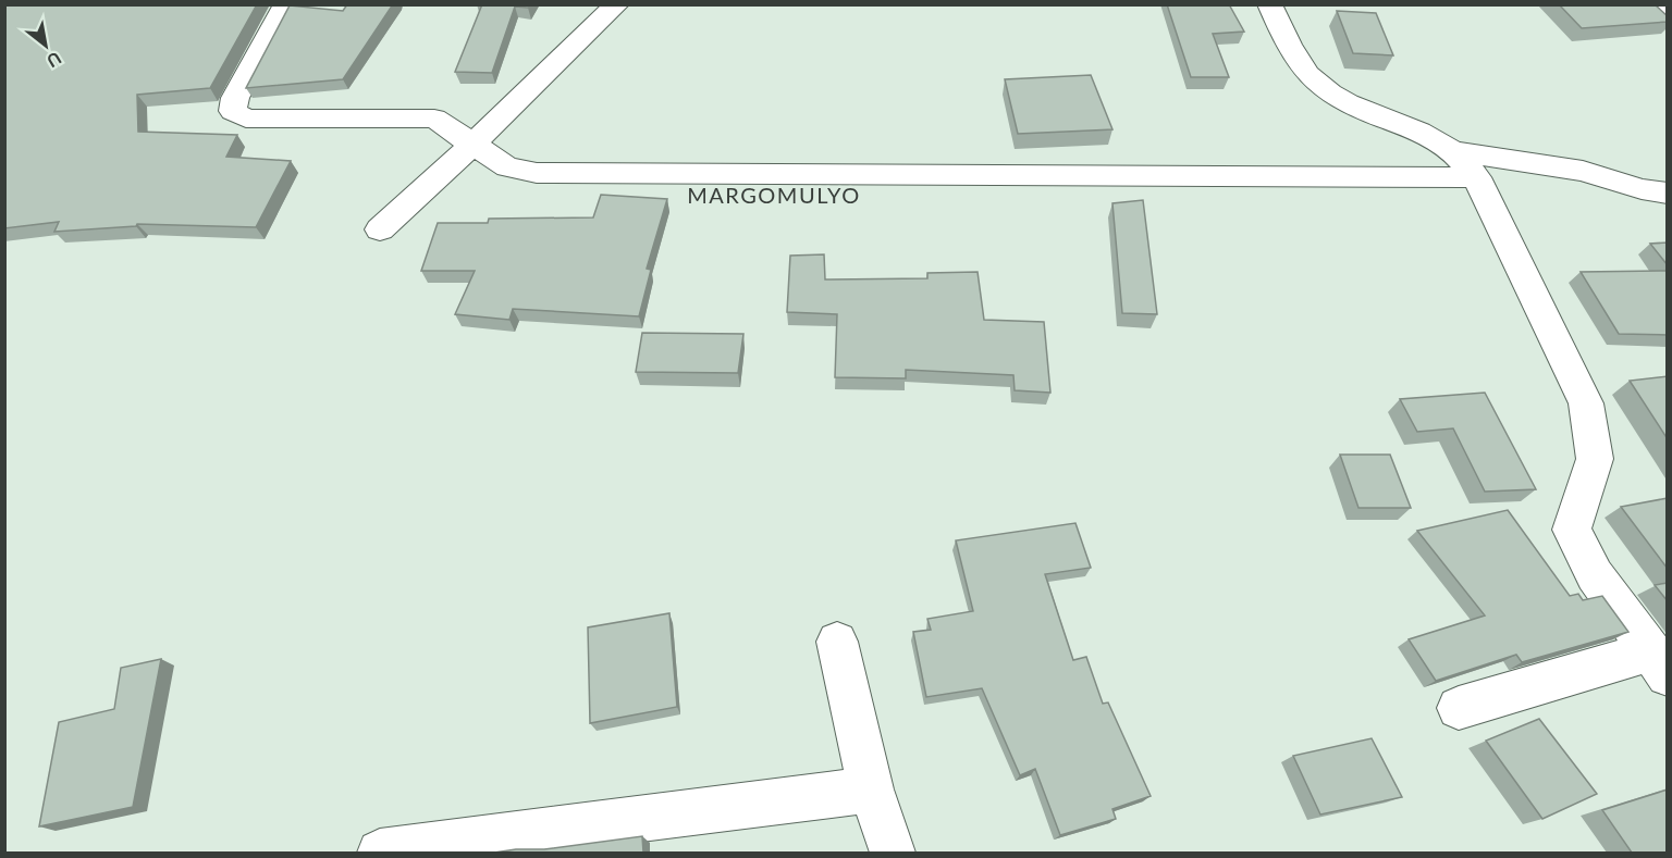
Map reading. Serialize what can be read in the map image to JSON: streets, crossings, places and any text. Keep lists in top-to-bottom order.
{
  "districts": ["MARGOMULYO"],
  "north": "bottom right"
}
